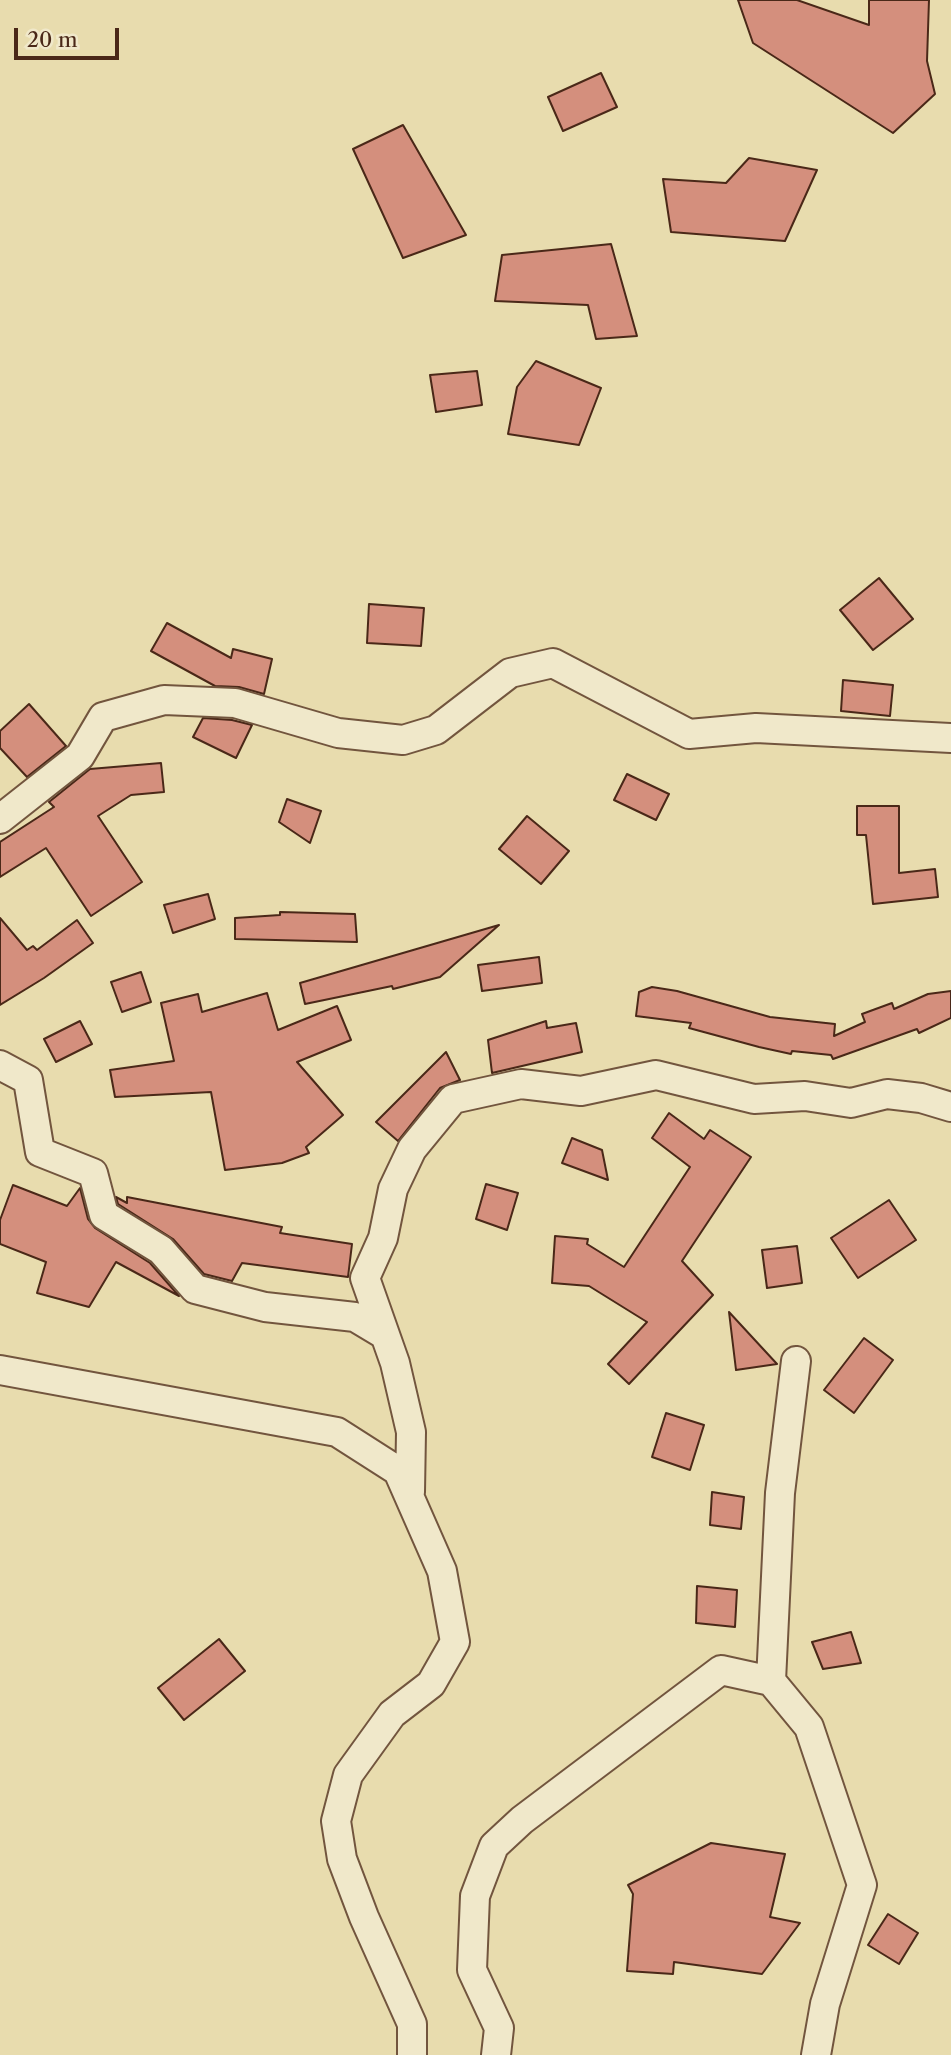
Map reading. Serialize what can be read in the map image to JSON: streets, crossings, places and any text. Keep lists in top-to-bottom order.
{
  "scale_bar": "20 m"
}
